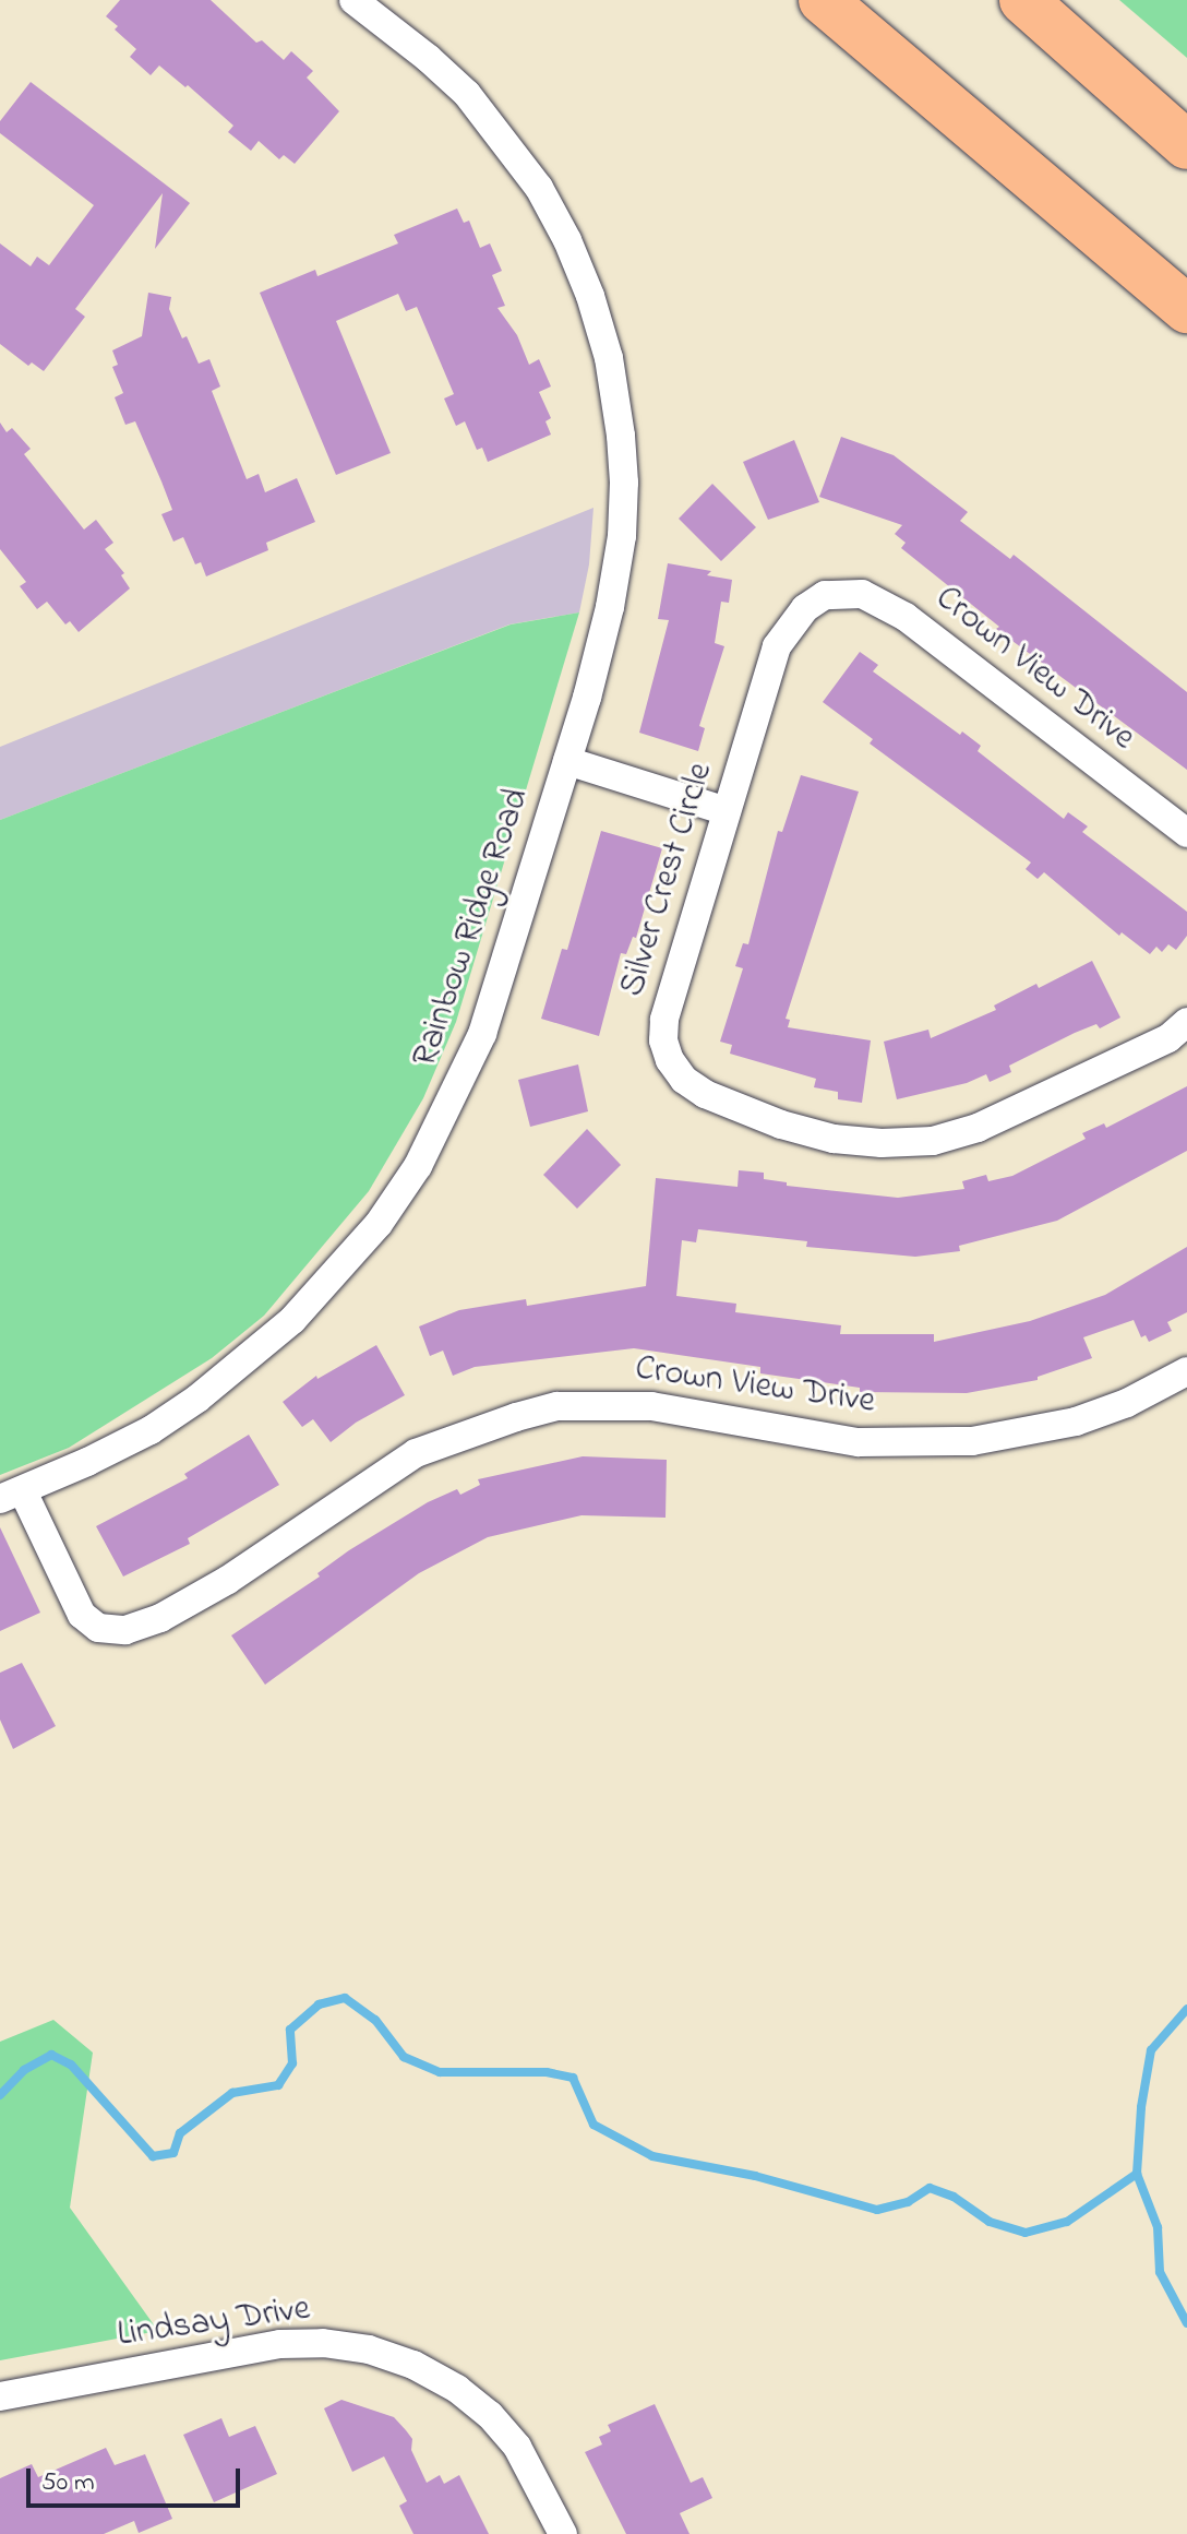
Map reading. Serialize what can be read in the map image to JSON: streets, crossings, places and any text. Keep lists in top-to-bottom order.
{
  "streets": {
    "street": [
      "Crown View Drive",
      "Silver Crest Circle",
      "Rainbow Ridge Road",
      "Lindsay Drive"
    ]
  },
  "crossings": [
    ["Crown View Drive", "Silver Crest Circle"],
    ["Crown View Drive", "Rainbow Ridge Road"]
  ],
  "scale_bar": "50 m"
}
